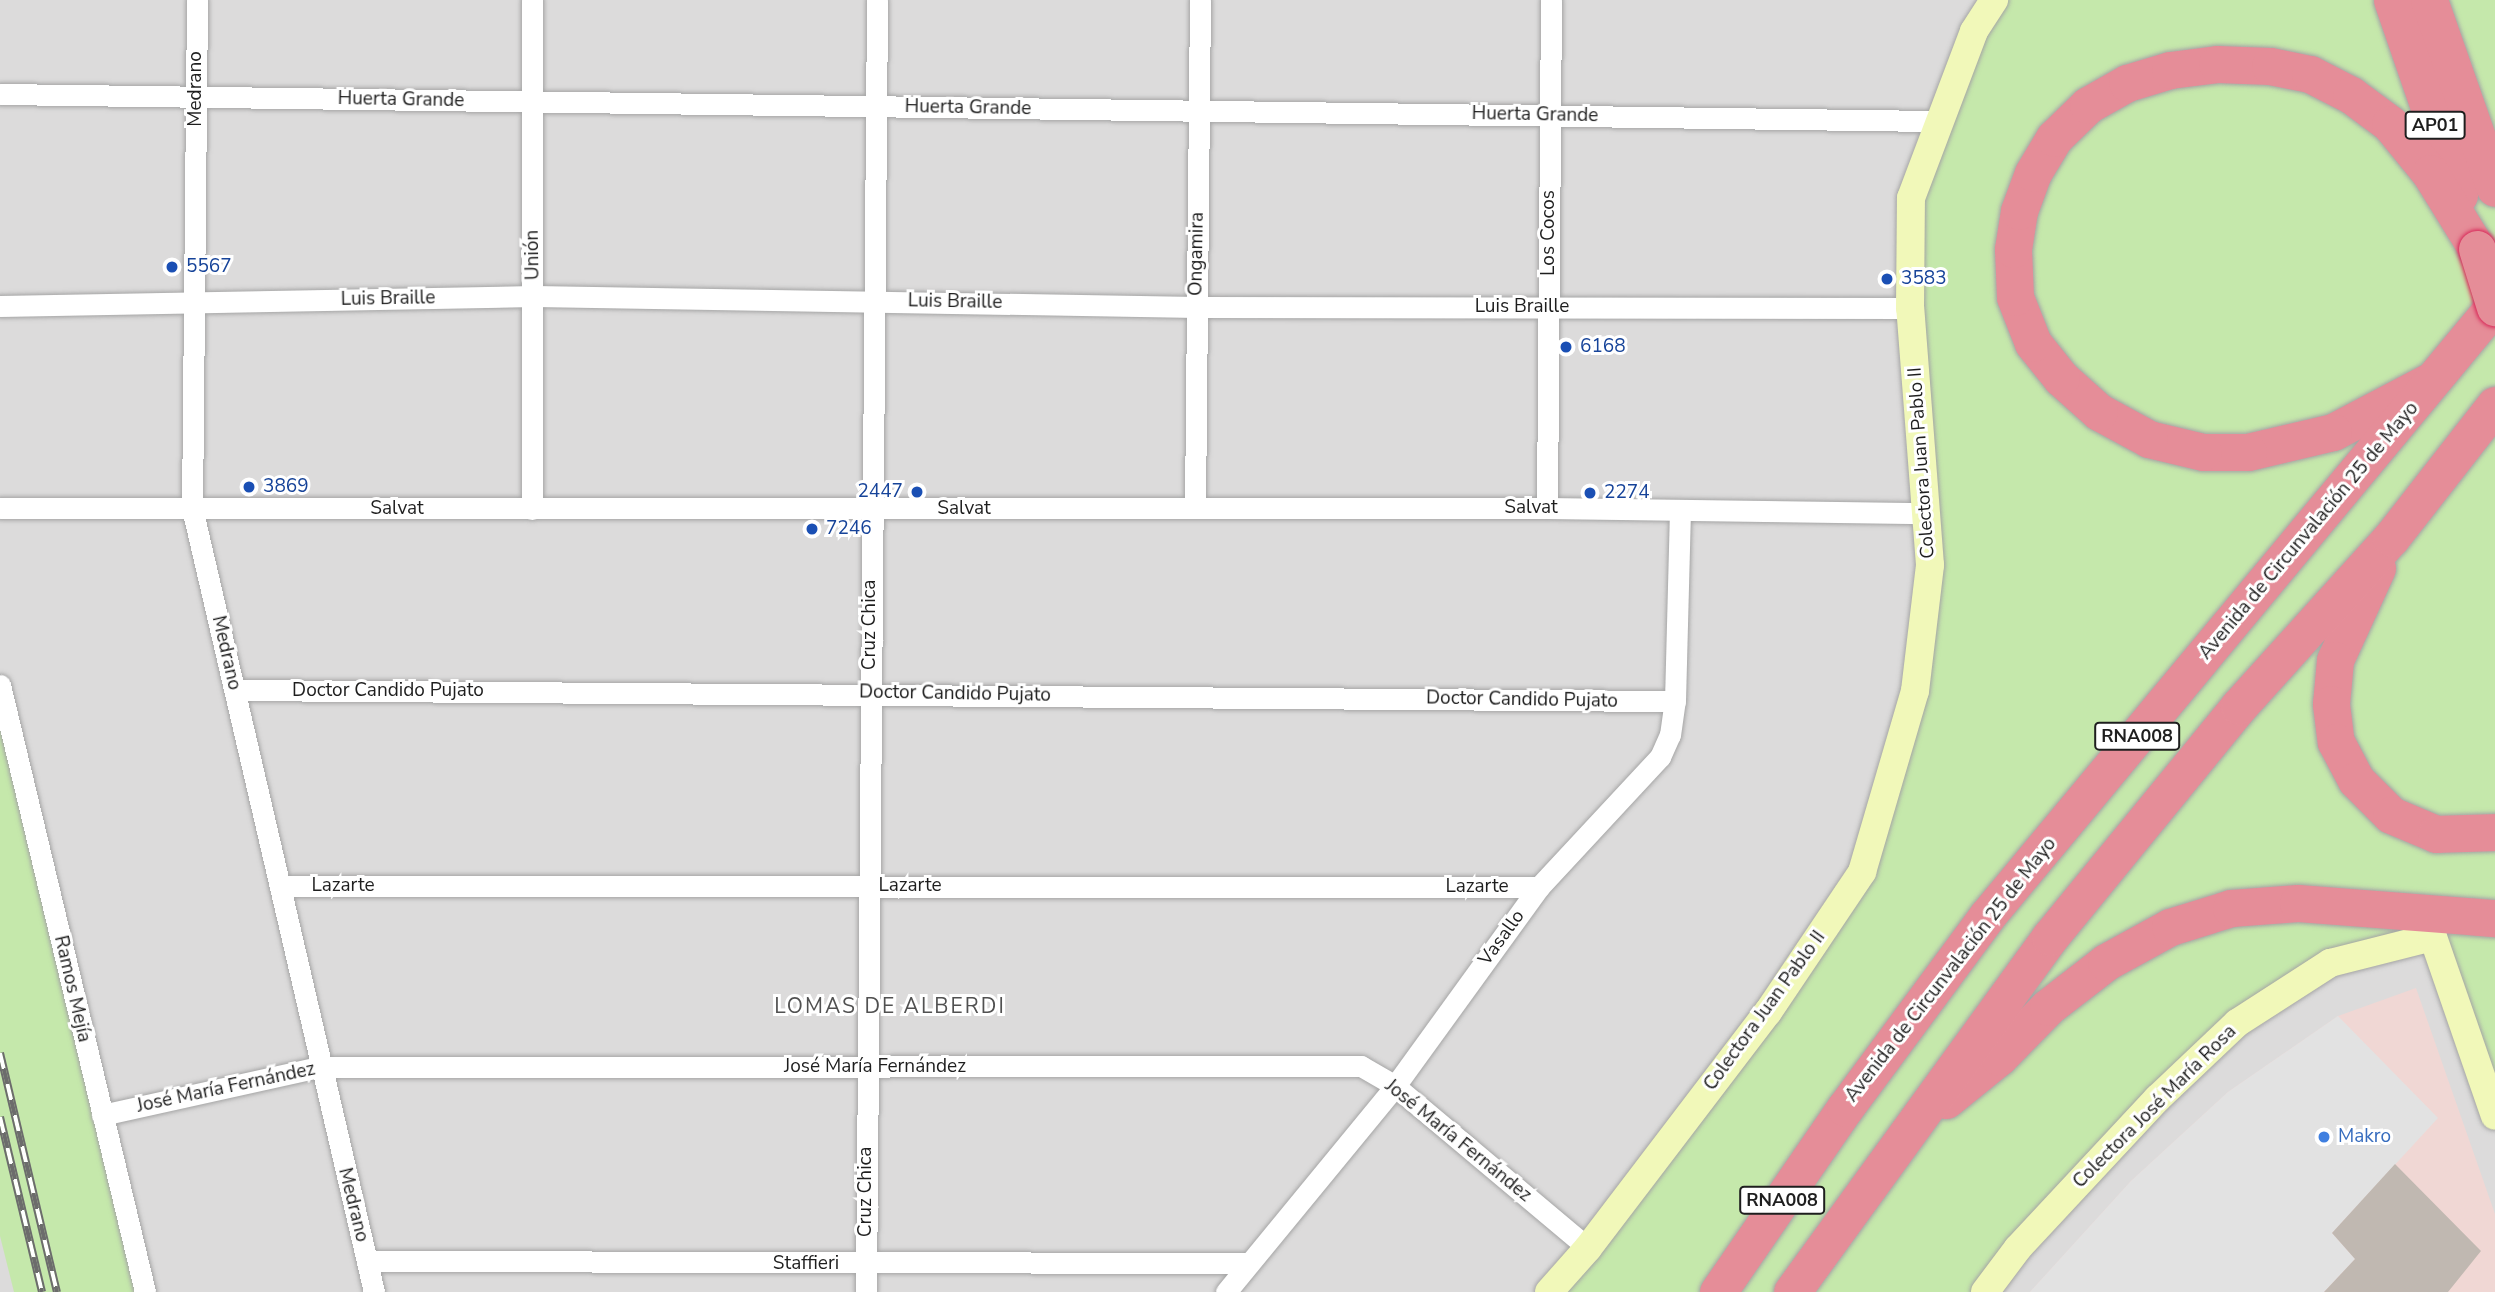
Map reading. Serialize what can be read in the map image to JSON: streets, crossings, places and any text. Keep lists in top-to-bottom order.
{
  "streets": {
    "highway": ["AP01", "Avenida de Circunvalación 25 de Mayo", "RNA008"],
    "main road": ["Colectora Juan Pablo II", "Colectora José María Rosa"],
    "street": [
      "Medrano",
      "Huerta Grande",
      "Los Cocos",
      "Ongamira",
      "Unión",
      "Luis Braille",
      "Salvat",
      "Cruz Chica",
      "Doctor Candido Pujato",
      "Lazarte",
      "Vasallo",
      "Ramos Mejía",
      "José María Fernández",
      "Staffieri"
    ]
  },
  "crossings": [
    ["Medrano", "Huerta Grande"],
    ["Medrano", "Luis Braille"],
    ["Medrano", "Salvat"],
    ["Medrano", "Doctor Candido Pujato"],
    ["Medrano", "Lazarte"],
    ["Medrano", "José María Fernández"],
    ["Medrano", "Staffieri"],
    ["Huerta Grande", "Los Cocos"],
    ["Huerta Grande", "Ongamira"],
    ["Huerta Grande", "Unión"],
    ["Huerta Grande", "Colectora Juan Pablo II"],
    ["Huerta Grande", "Cruz Chica"],
    ["AP01", "Avenida de Circunvalación 25 de Mayo"],
    ["Los Cocos", "Luis Braille"],
    ["Los Cocos", "Salvat"],
    ["Ongamira", "Luis Braille"],
    ["Ongamira", "Salvat"],
    ["Unión", "Luis Braille"],
    ["Unión", "Salvat"],
    ["Luis Braille", "Colectora Juan Pablo II"],
    ["Luis Braille", "Cruz Chica"],
    ["Colectora Juan Pablo II", "Salvat"],
    ["Colectora Juan Pablo II", "José María Fernández"],
    ["Salvat", "Cruz Chica"],
    ["Salvat", "Vasallo"],
    ["Cruz Chica", "Doctor Candido Pujato"],
    ["Cruz Chica", "Lazarte"],
    ["Cruz Chica", "José María Fernández"],
    ["Cruz Chica", "Staffieri"],
    ["Doctor Candido Pujato", "Vasallo"],
    ["Lazarte", "Vasallo"],
    ["Vasallo", "José María Fernández"],
    ["Vasallo", "Staffieri"],
    ["Ramos Mejía", "José María Fernández"]
  ],
  "districts": ["LOMAS DE ALBERDI"],
  "places": [
    "5567",
    "3583",
    "6168",
    "3869",
    "2447",
    "2274",
    "7246",
    "Makro"
  ]
}
